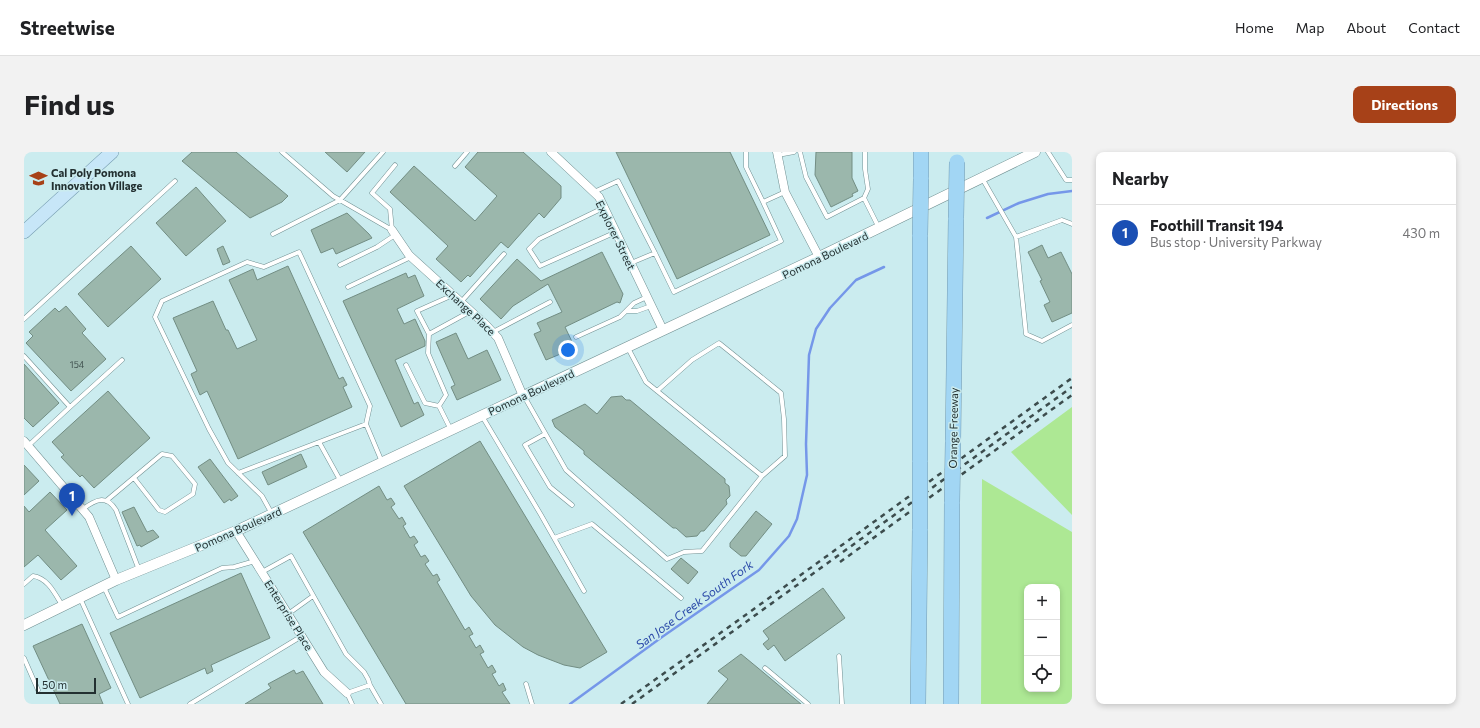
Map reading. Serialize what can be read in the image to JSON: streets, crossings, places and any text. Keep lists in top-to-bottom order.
{
  "streets": {
    "highway": ["Orange Freeway"],
    "street": [
      "Explorer Street",
      "Pomona Boulevard",
      "Exchange Place",
      "Enterprise Place"
    ]
  },
  "crossings": [
    ["Explorer Street", "Pomona Boulevard"],
    ["Pomona Boulevard", "Exchange Place"],
    ["Pomona Boulevard", "Enterprise Place"]
  ],
  "water": ["San Jose Creek South Fork"],
  "places": {
    "school or university": ["Cal Poly Pomona Innovation Village"]
  },
  "house_numbers": ["154"],
  "scale_bar": "50 m",
  "page": {
    "header": "Streetwise",
    "nav": [
      "Home",
      "Map",
      "About",
      "Contact"
    ],
    "buttons": "Directions",
    "title": "Find us",
    "heading": "Nearby",
    "list": [
      {
        "mark": "1",
        "name": "Foothill Transit 194",
        "note": "Bus stop · University Parkway",
        "value": "430 m"
      }
    ],
    "pins": "1",
    "map_buttons": ["+", "−"],
    "scale": "50 m"
  }
}
